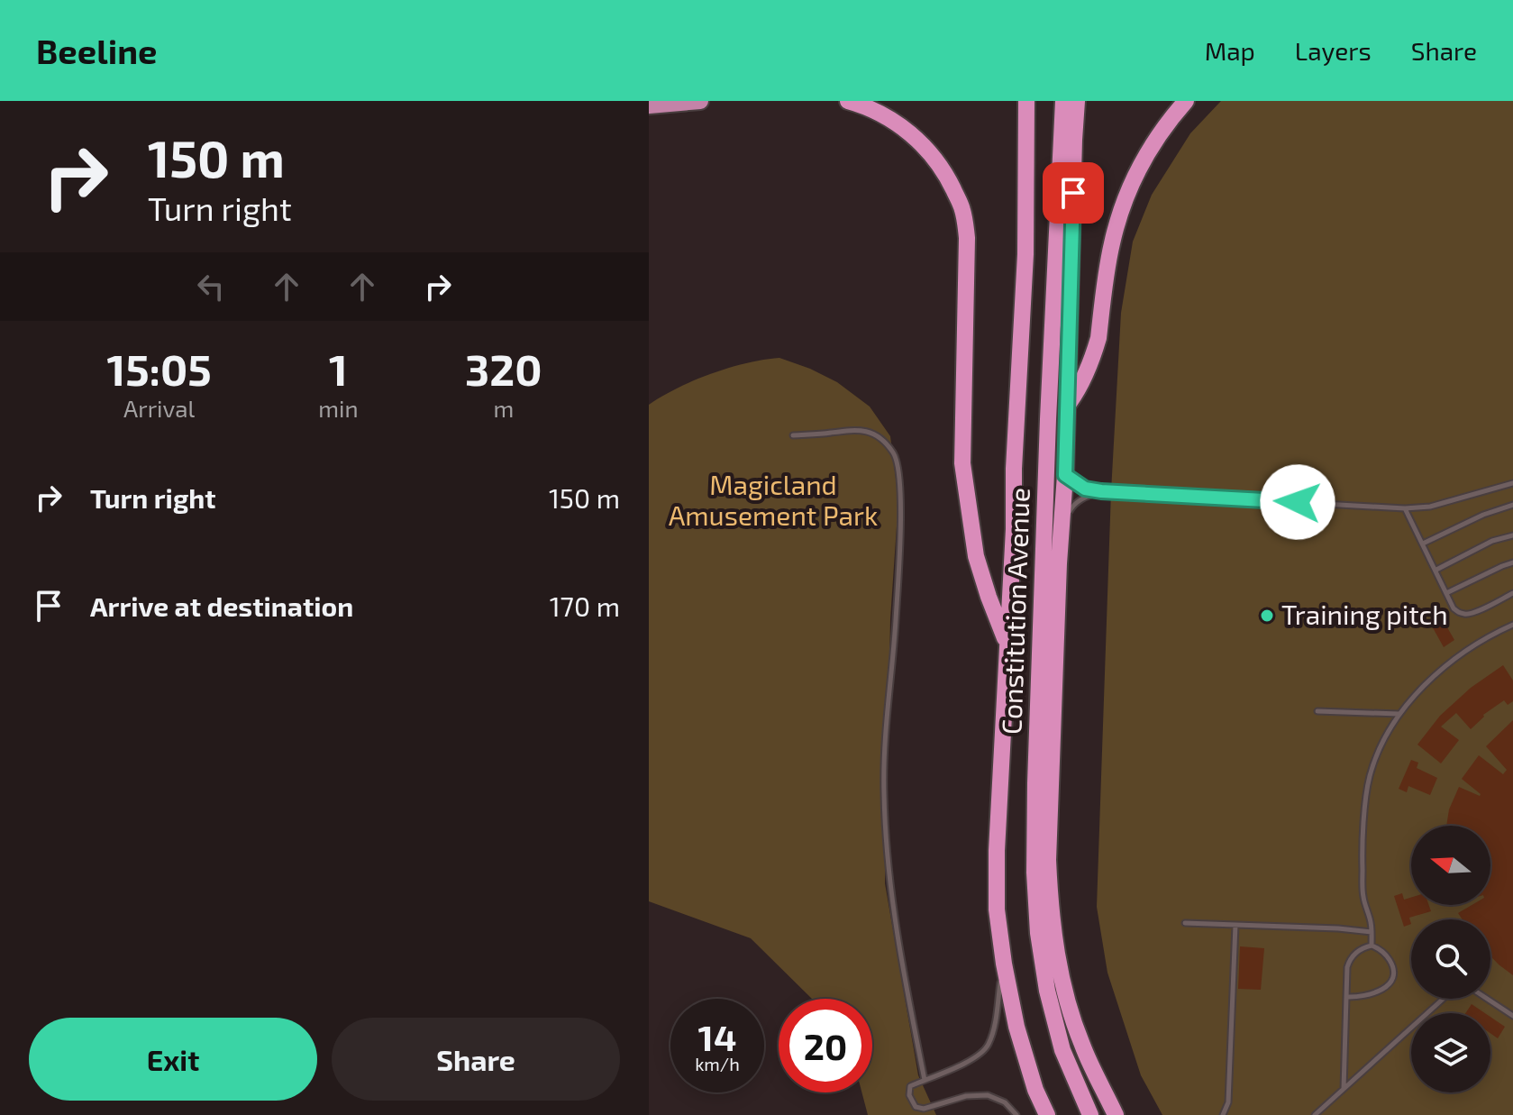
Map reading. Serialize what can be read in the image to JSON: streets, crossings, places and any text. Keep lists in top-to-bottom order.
{
  "streets": {
    "highway": ["Constitution Avenue"]
  },
  "parks": ["Magicland Amusement Park"],
  "places": ["Training pitch"],
  "north": "left",
  "page": {
    "header": "Beeline",
    "nav": ["Map", "Layers", "Share"],
    "turn": ["150 m", "Turn right"],
    "eta": [
      "15:05",
      "Arrival",
      "1",
      "min",
      "320",
      "m"
    ],
    "list": [
      {
        "name": "Turn right",
        "value": "150 m"
      },
      {
        "name": "Arrive at destination",
        "value": "170 m"
      }
    ],
    "speed": "14 km/h",
    "limit": "20",
    "buttons": ["Exit", "Share"]
  }
}
